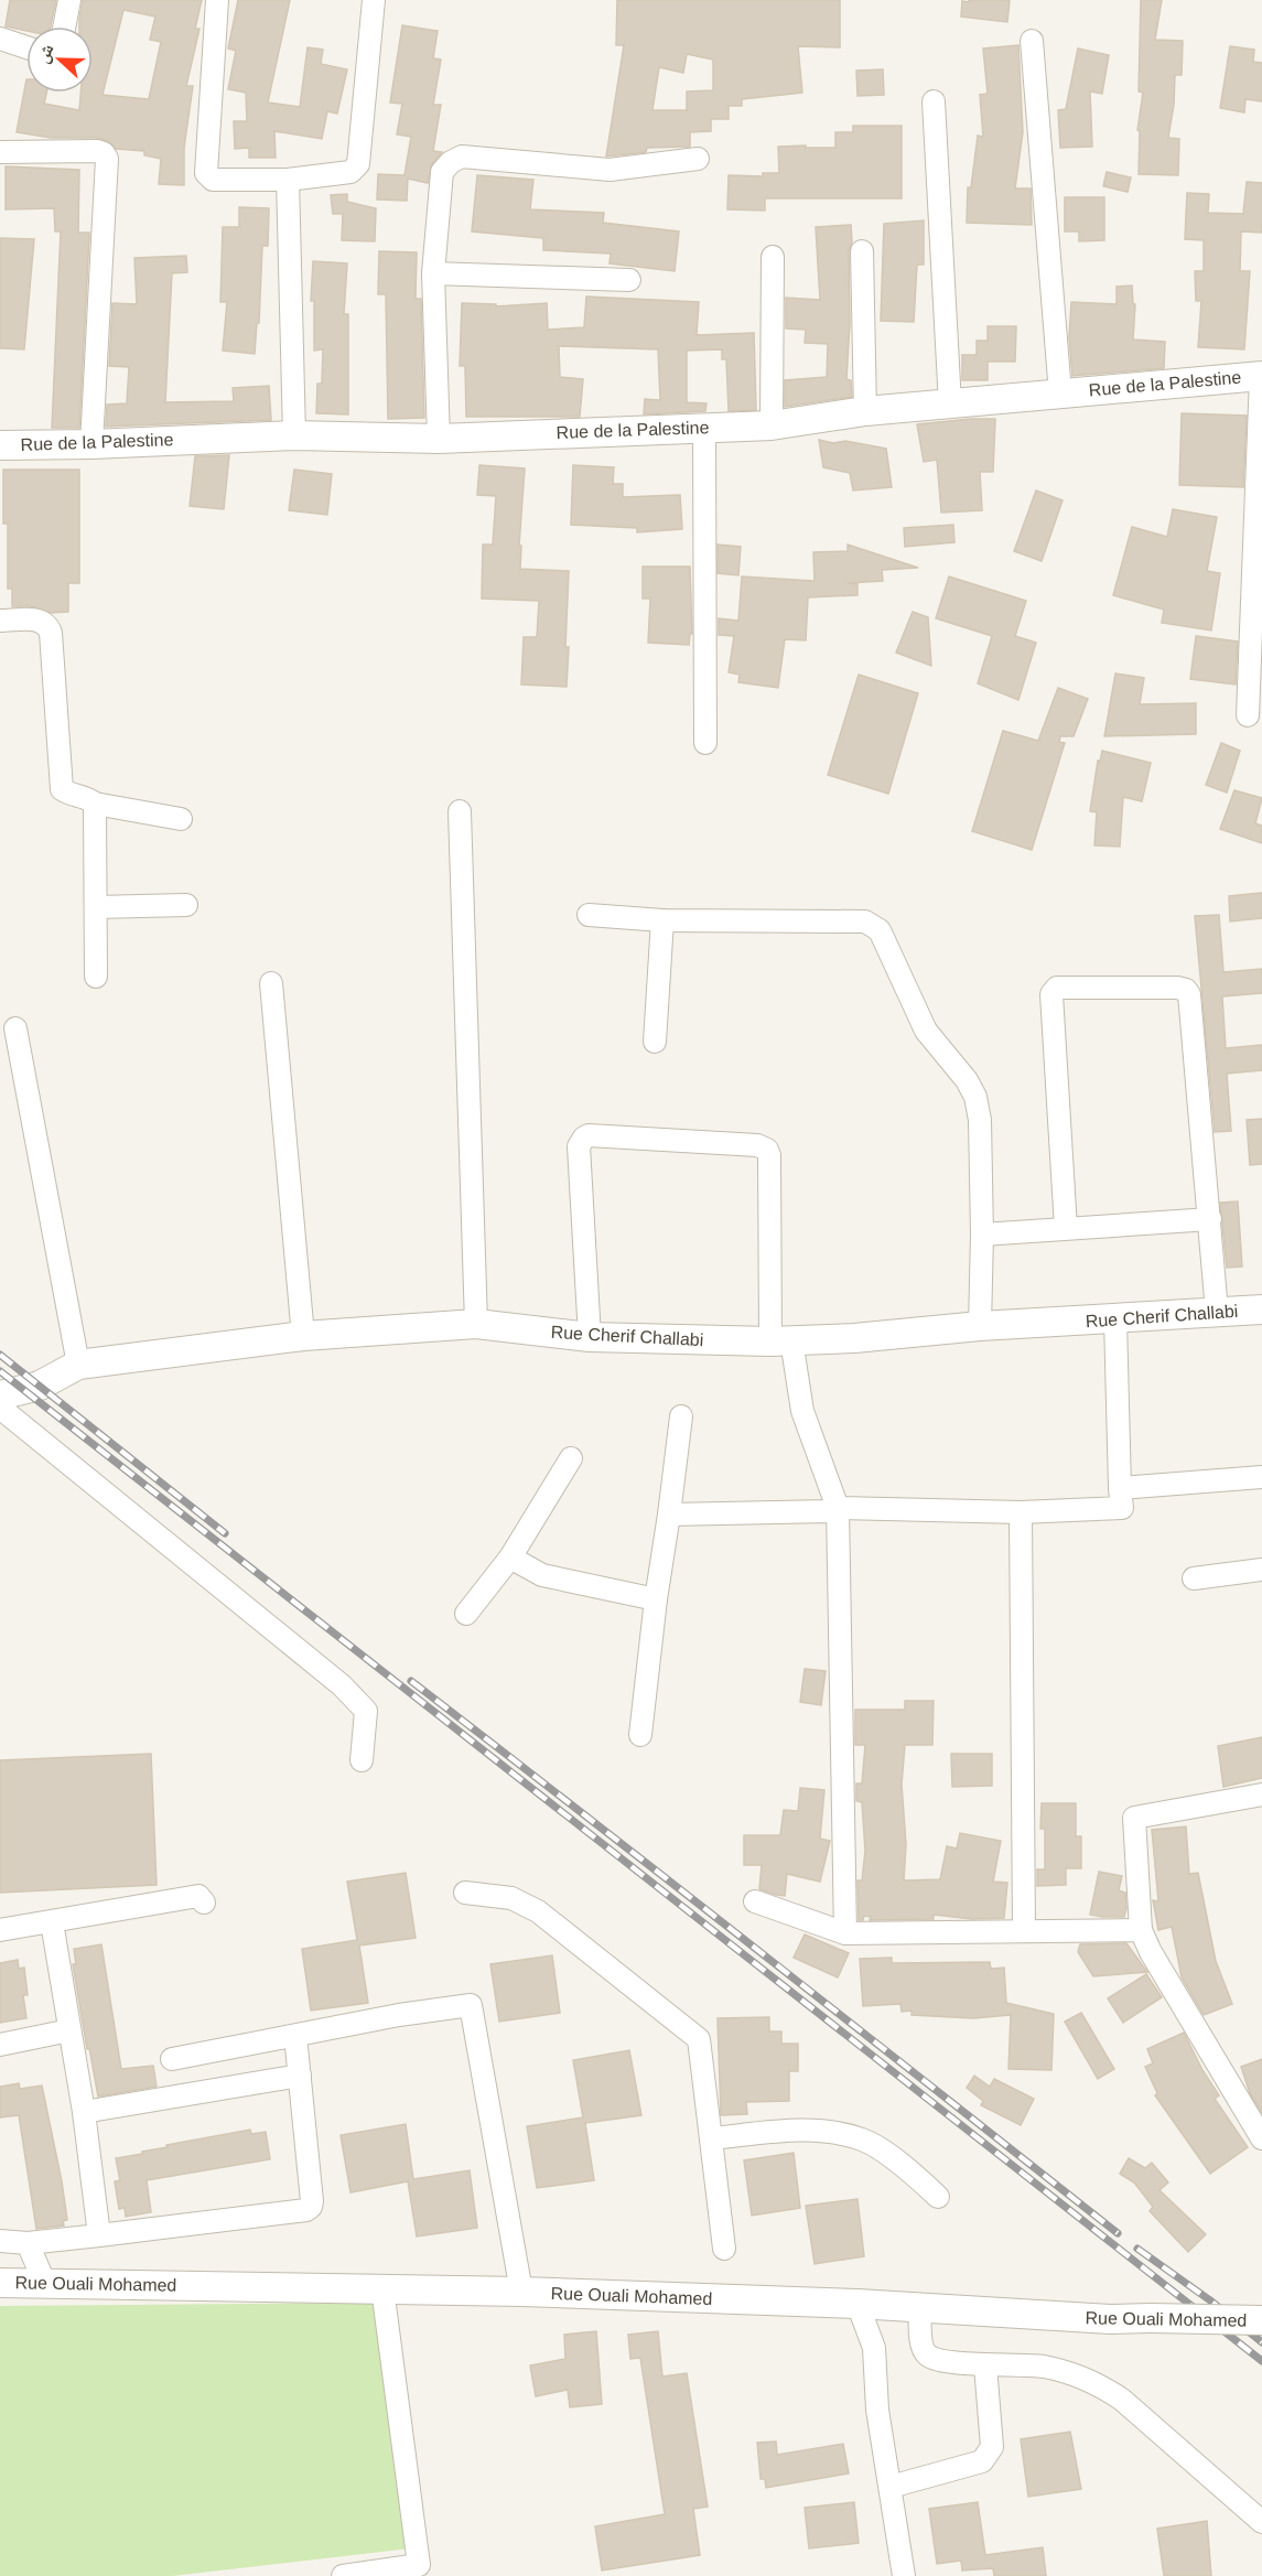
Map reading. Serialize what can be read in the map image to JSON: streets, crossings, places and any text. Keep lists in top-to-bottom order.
{
  "streets": {
    "street": ["Rue de la Palestine", "Rue Cherif Challabi", "Rue Ouali Mohamed"]
  },
  "north": "left"
}
